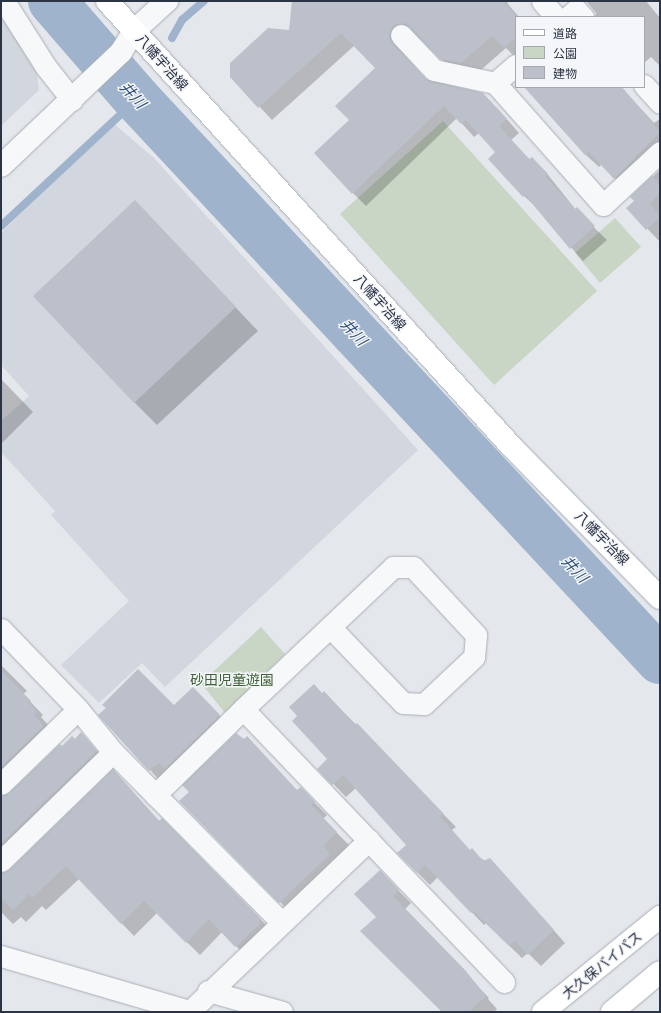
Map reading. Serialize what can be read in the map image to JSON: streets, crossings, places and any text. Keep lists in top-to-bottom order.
{
  "streets": {
    "main road": ["八幡宇治線", "大久保バイパス"]
  },
  "water": ["井川"],
  "parks": ["砂田児童遊園"],
  "legend": ["道路", "公園", "建物"]
}
